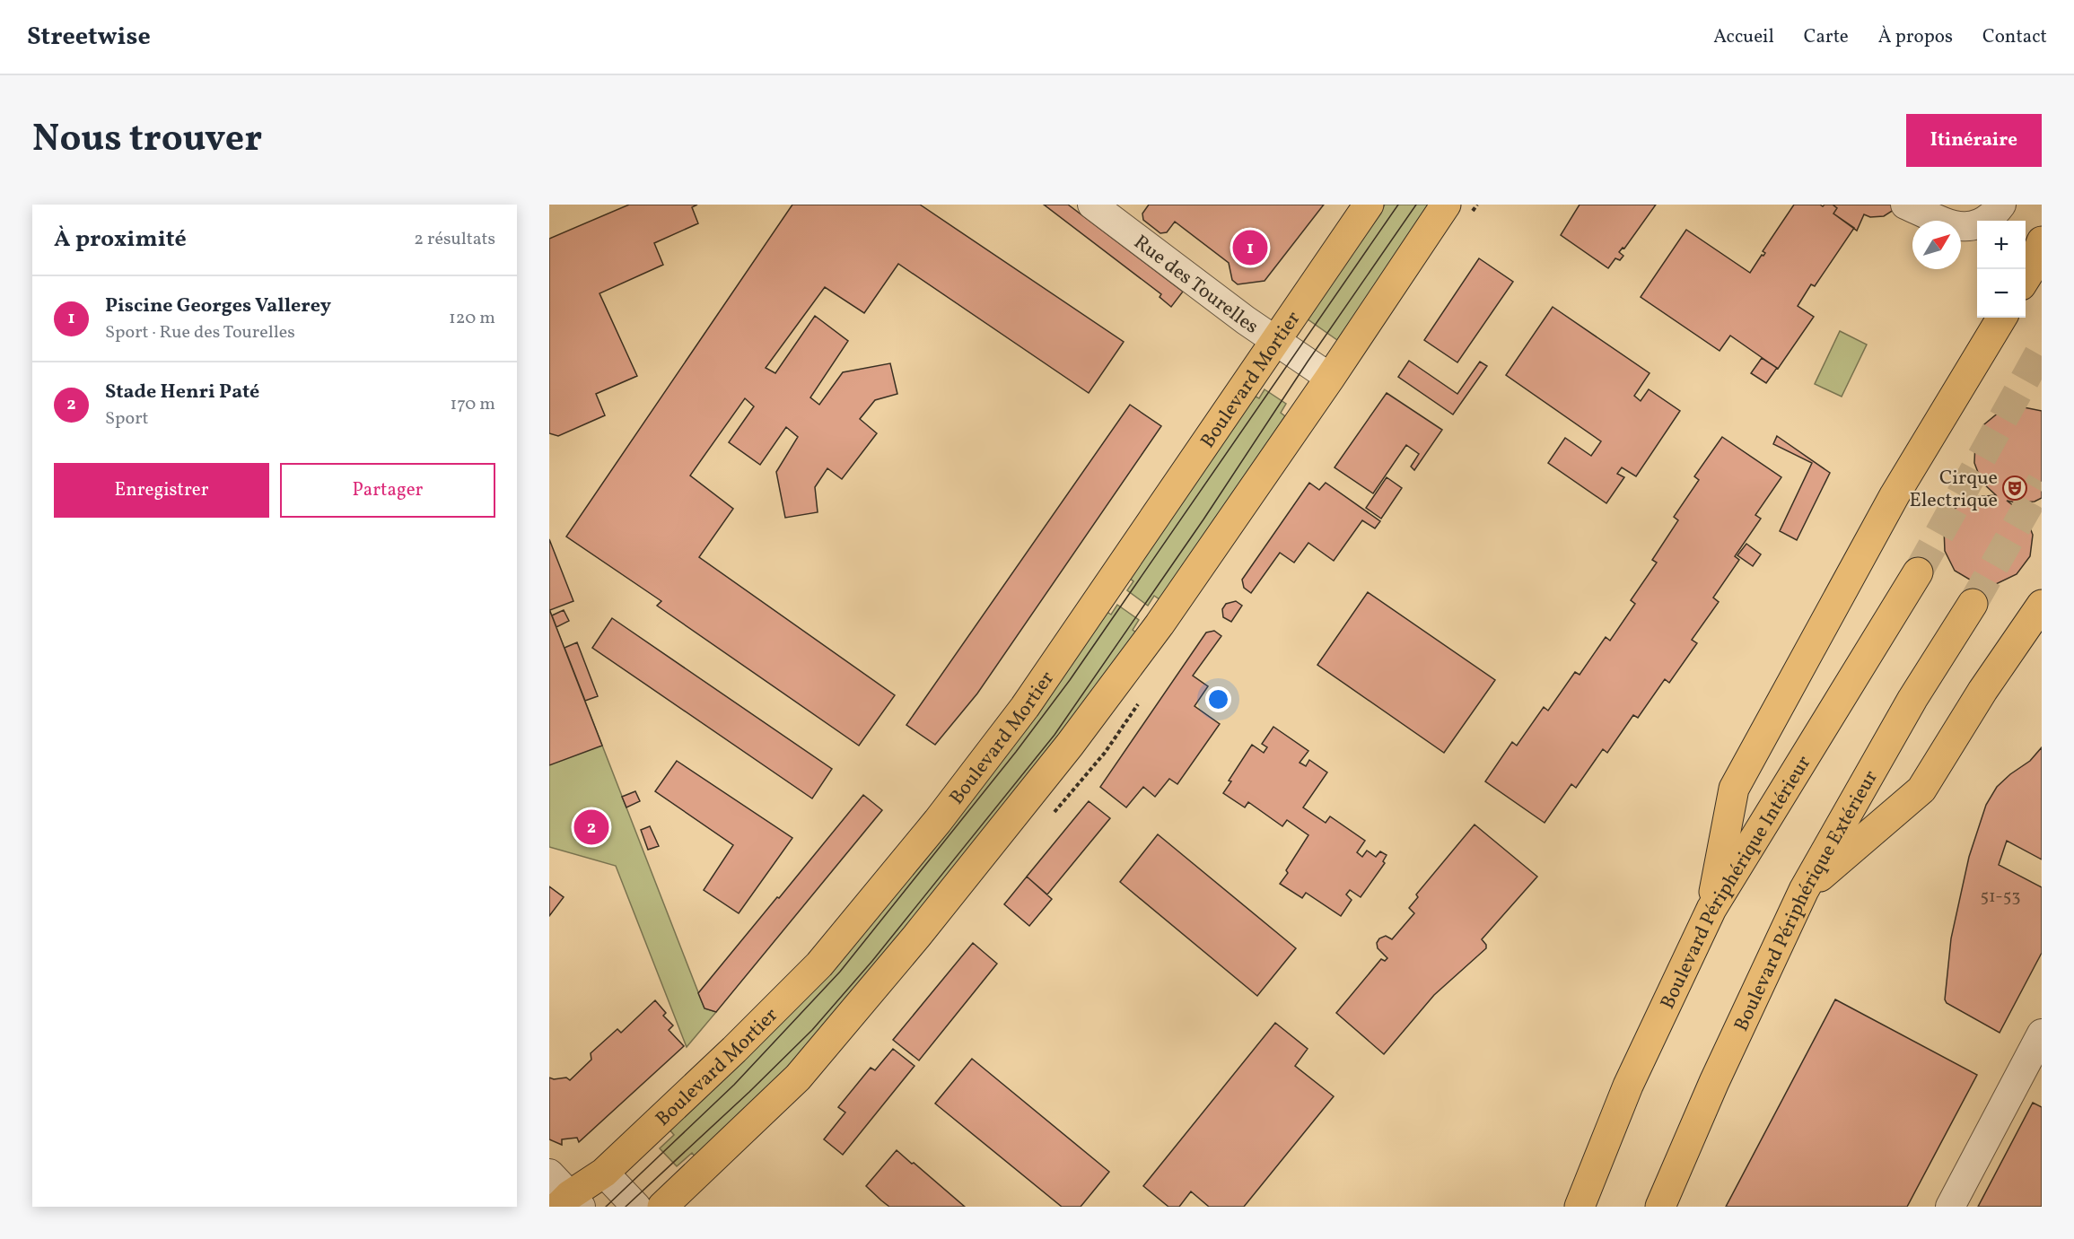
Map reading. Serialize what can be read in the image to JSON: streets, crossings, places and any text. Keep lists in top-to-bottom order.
{
  "streets": {
    "main road": ["Boulevard Mortier", "Boulevard Périphérique Intérieur", "Boulevard Périphérique Extérieur"],
    "street": ["Rue des Tourelles"]
  },
  "crossings": [
    ["Rue des Tourelles", "Boulevard Mortier"]
  ],
  "places": {
    "theatre": ["Cirque Electrique"]
  },
  "house_numbers": ["51-53"],
  "north": "top right",
  "page": {
    "header": "Streetwise",
    "nav": [
      "Accueil",
      "Carte",
      "À propos",
      "Contact"
    ],
    "title": "Nous trouver",
    "buttons": [
      "Itinéraire",
      ["Enregistrer", "Partager"]
    ],
    "heading": ["À proximité", "2 résultats"],
    "map_buttons": ["+", "−"],
    "pins": ["1", "2"],
    "list": [
      {
        "mark": "1",
        "name": "Piscine Georges Vallerey",
        "note": "Sport · Rue des Tourelles",
        "value": "120 m"
      },
      {
        "mark": "2",
        "name": "Stade Henri Paté",
        "note": "Sport",
        "value": "170 m"
      }
    ]
  }
}
